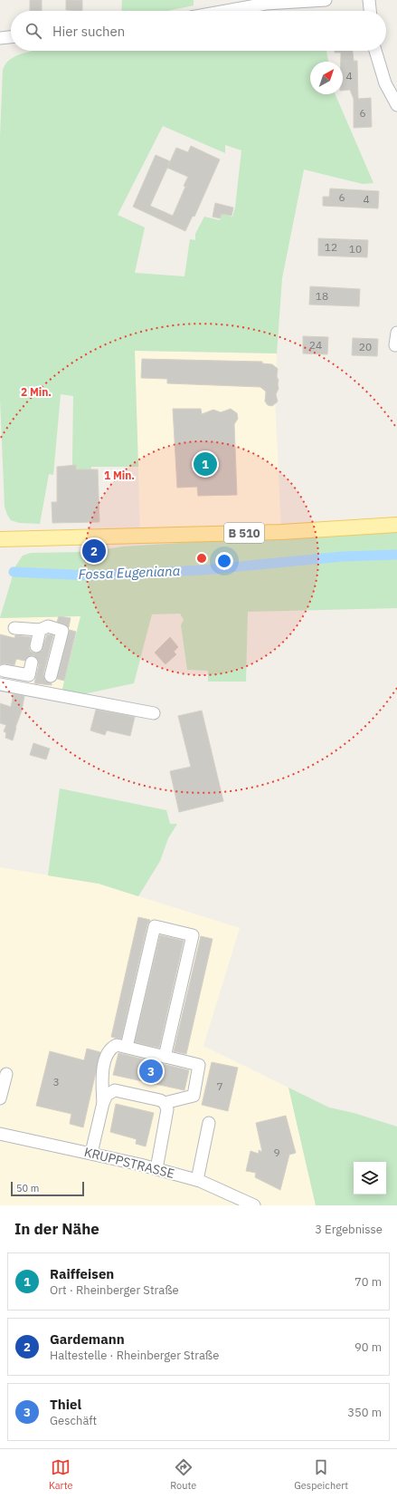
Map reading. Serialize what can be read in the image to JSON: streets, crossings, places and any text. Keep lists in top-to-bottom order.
{
  "streets": {
    "main road": ["B 510"],
    "street": ["KRUPPSTRASSE"]
  },
  "water": ["Fossa Eugeniana"],
  "house_numbers": [
    "4",
    "6",
    "6",
    "4",
    "12",
    "10",
    "18",
    "24",
    "20",
    "3",
    "7",
    "9"
  ],
  "scale_bar": "50 m",
  "north": "top right",
  "page": {
    "search": "Hier suchen",
    "pins": ["1", "2", "3"],
    "scale": "50 m",
    "heading": ["In der Nähe", "3 Ergebnisse"],
    "list": [
      {
        "mark": "1",
        "name": "Raiffeisen",
        "note": "Ort · Rheinberger Straße",
        "value": "70 m"
      },
      {
        "mark": "2",
        "name": "Gardemann",
        "note": "Haltestelle · Rheinberger Straße",
        "value": "90 m"
      },
      {
        "mark": "3",
        "name": "Thiel",
        "note": "Geschäft",
        "value": "350 m"
      }
    ],
    "nav": ["Karte", "Route", "Gespeichert"]
  },
  "rings": ["2 Min.", "1 Min."]
}
